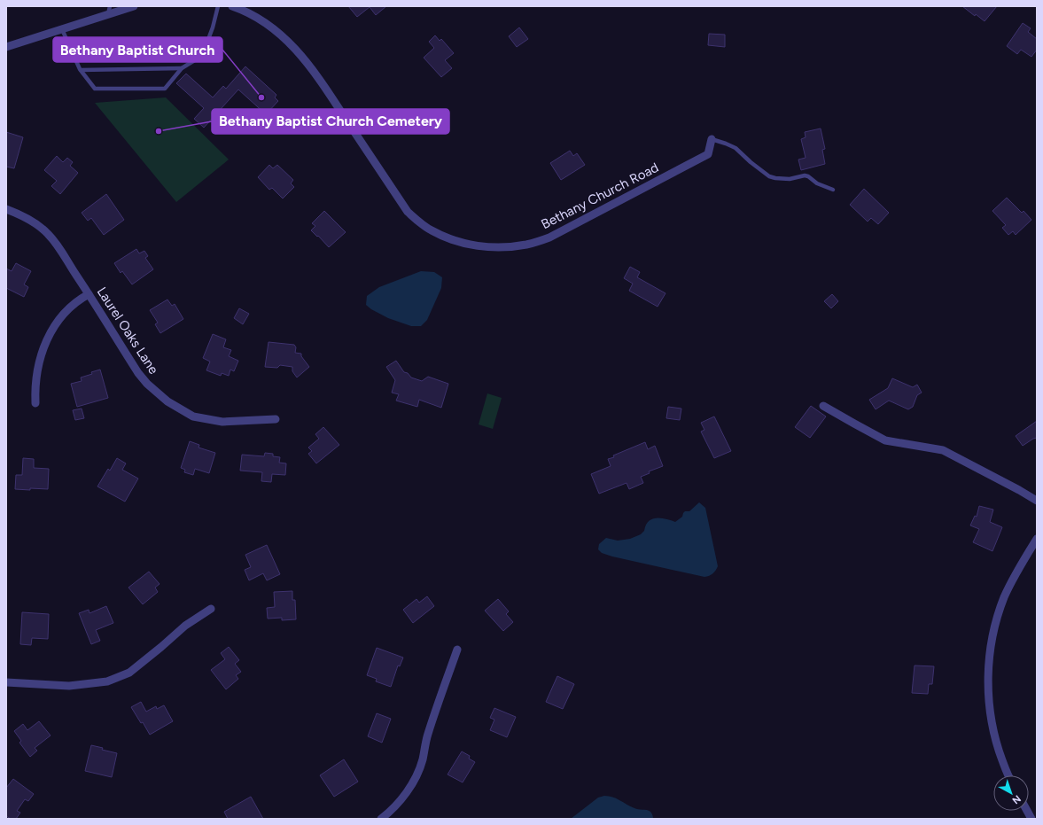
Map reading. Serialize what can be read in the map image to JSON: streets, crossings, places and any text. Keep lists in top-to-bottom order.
{
  "streets": {
    "street": ["Bethany Church Road", "Laurel Oaks Lane"]
  },
  "places": ["Bethany Baptist Church", "Bethany Baptist Church Cemetery"],
  "north": "bottom right"
}
